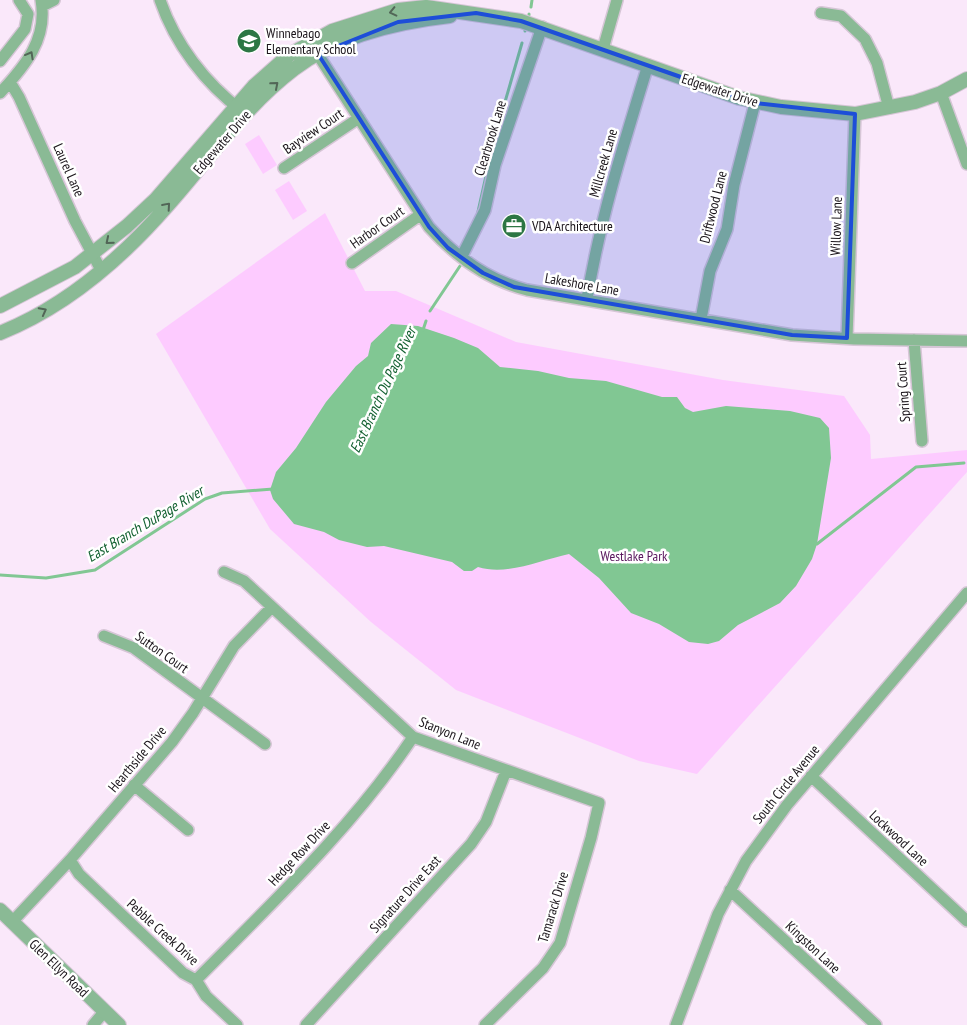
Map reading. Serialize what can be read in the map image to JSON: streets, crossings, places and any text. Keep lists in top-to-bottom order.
{
  "streets": {
    "street": [
      "Edgewater Drive",
      "Bayview Court",
      "Clearbrook Lane",
      "Millcreek Lane",
      "Laurel Lane",
      "Driftwood Lane",
      "Willow Lane",
      "Harbor Court",
      "Lakeshore Lane",
      "Spring Court",
      "Sutton Court",
      "Stanyon Lane",
      "Hearthside Drive",
      "South Circle Avenue",
      "Lockwood Lane",
      "Hedge Row Drive",
      "Signature Drive East",
      "Tamarack Drive",
      "Pebble Creek Drive",
      "Kingston Lane",
      "Glen Ellyn Road"
    ]
  },
  "crossings": [
    ["Edgewater Drive", "Clearbrook Lane"],
    ["Edgewater Drive", "Millcreek Lane"],
    ["Edgewater Drive", "Laurel Lane"],
    ["Edgewater Drive", "Driftwood Lane"],
    ["Edgewater Drive", "Willow Lane"],
    ["Edgewater Drive", "Lakeshore Lane"],
    ["Bayview Court", "Lakeshore Lane"],
    ["Clearbrook Lane", "Lakeshore Lane"],
    ["Millcreek Lane", "Lakeshore Lane"],
    ["Driftwood Lane", "Lakeshore Lane"],
    ["Willow Lane", "Lakeshore Lane"],
    ["Harbor Court", "Lakeshore Lane"],
    ["Lakeshore Lane", "Spring Court"],
    ["Sutton Court", "Hearthside Drive"],
    ["Stanyon Lane", "Hearthside Drive"],
    ["Stanyon Lane", "Hedge Row Drive"],
    ["Stanyon Lane", "Signature Drive East"],
    ["Stanyon Lane", "Tamarack Drive"],
    ["Hearthside Drive", "Pebble Creek Drive"],
    ["Hearthside Drive", "Glen Ellyn Road"],
    ["South Circle Avenue", "Lockwood Lane"],
    ["South Circle Avenue", "Kingston Lane"],
    ["Hedge Row Drive", "Pebble Creek Drive"]
  ],
  "water": ["East Branch Du Page River", "East Branch DuPage River"],
  "parks": ["Westlake Park"],
  "places": {
    "school or university": ["Winnebago Elementary School"],
    "office": ["VDA Architecture"]
  }
}
